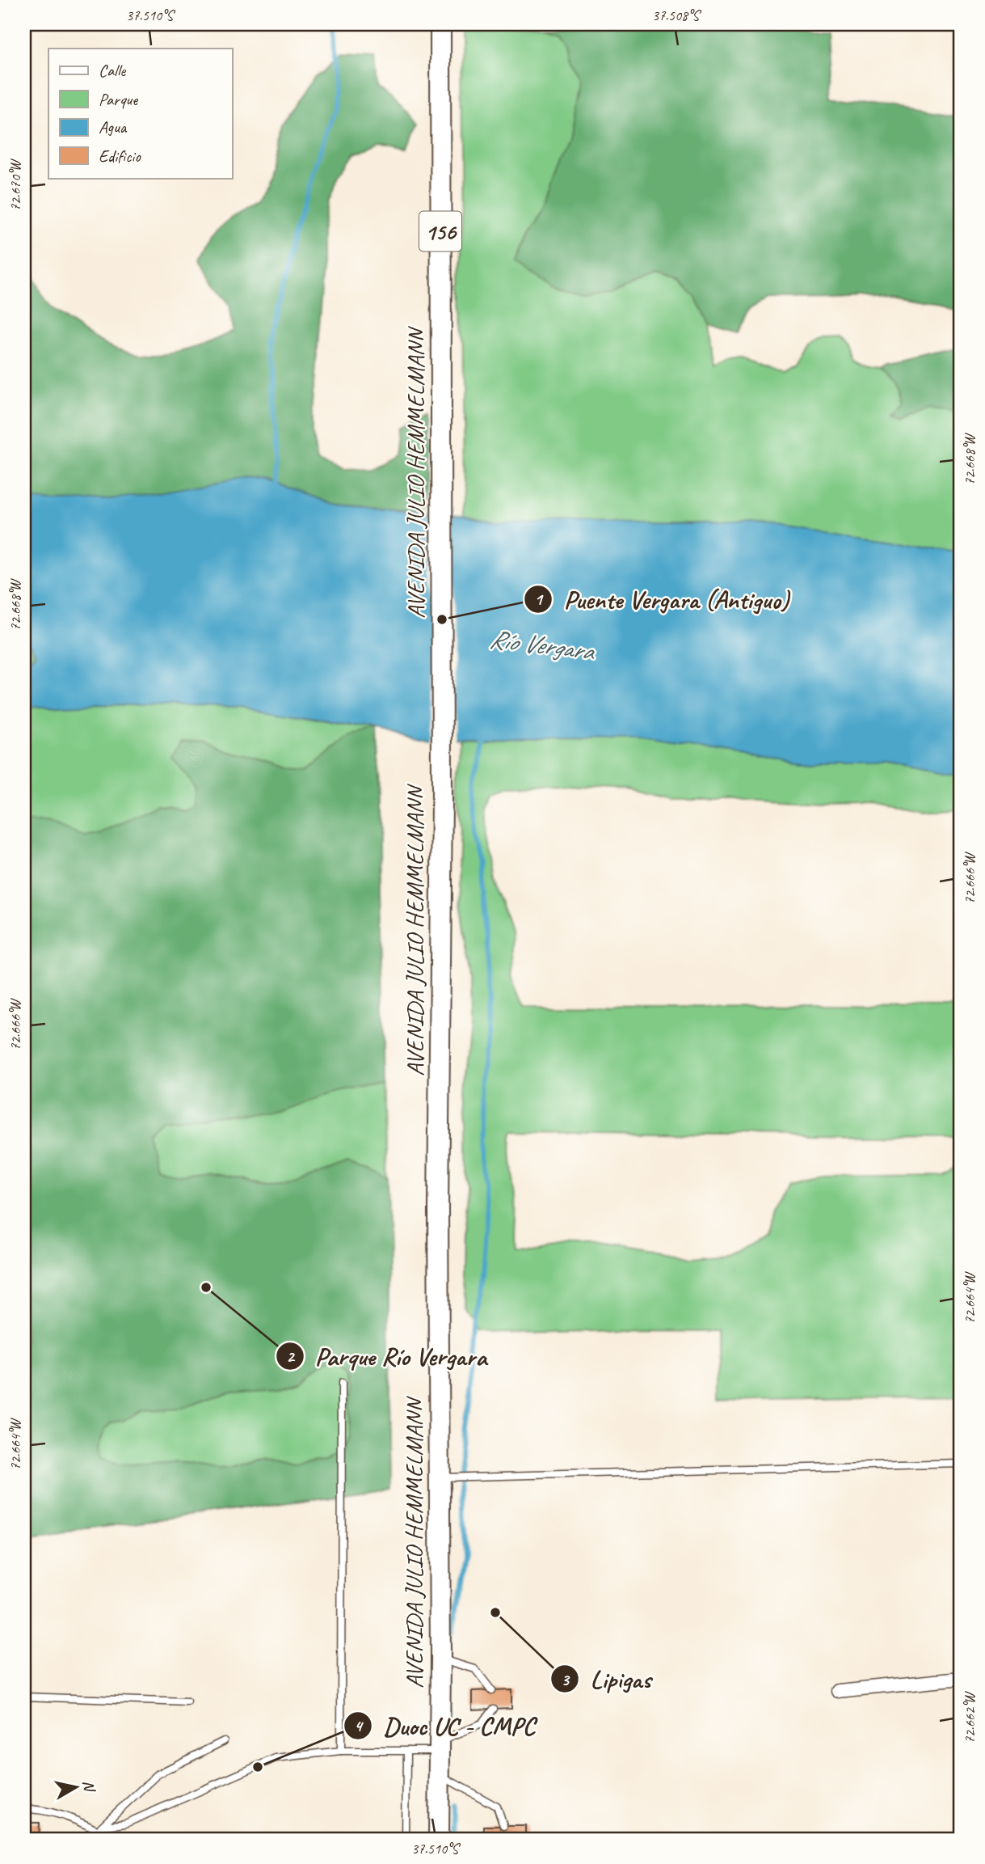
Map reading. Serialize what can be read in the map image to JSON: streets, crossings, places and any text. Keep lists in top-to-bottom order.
{
  "streets": {
    "highway": ["156", "AVENIDA JULIO HEMMELMANN"]
  },
  "water": ["Río Vergara"],
  "places": [
    "Puente Vergara (Antiguo)",
    "Parque Río Vergara",
    "Lipigas",
    "Duoc UC - CMPC"
  ],
  "legend": [
    "Calle",
    "Parque",
    "Agua",
    "Edificio"
  ],
  "north": "right",
  "coordinates": [
    "37.510°S",
    "37.508°S",
    "72.670°W",
    "72.668°W",
    "72.666°W",
    "72.664°W",
    "72.662°W"
  ]
}
